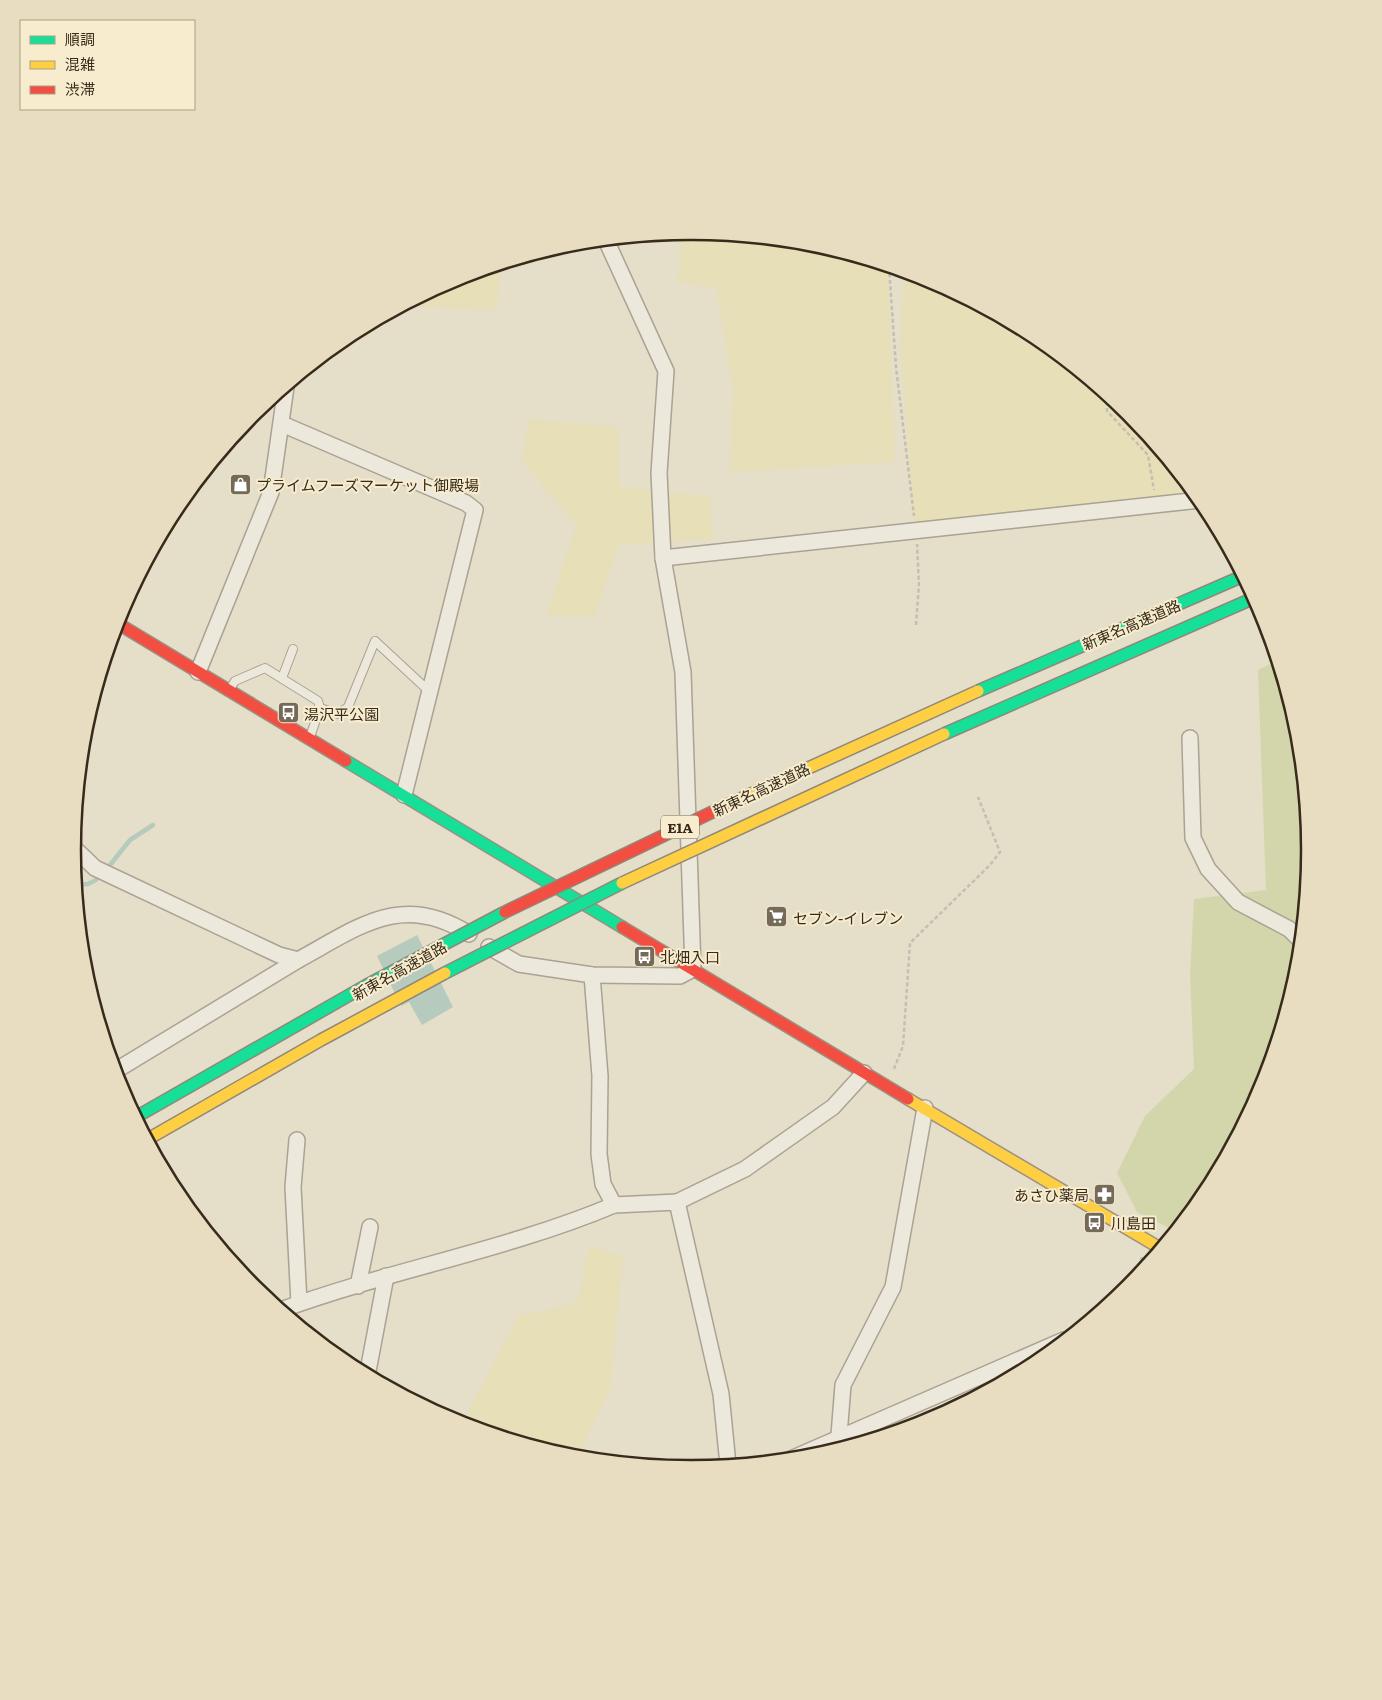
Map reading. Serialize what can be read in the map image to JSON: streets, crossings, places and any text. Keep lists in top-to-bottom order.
{
  "streets": {
    "main road": ["新東名高速道路", "E1A"]
  },
  "places": {
    "shop": ["プライムフーズマーケット御殿場"],
    "bus stop": ["湯沢平公園", "北畑入口", "川島田"],
    "supermarket": ["セブン-イレブン"],
    "pharmacy": ["あさひ薬局"]
  },
  "legend": ["順調", "混雑", "渋滞"]
}
